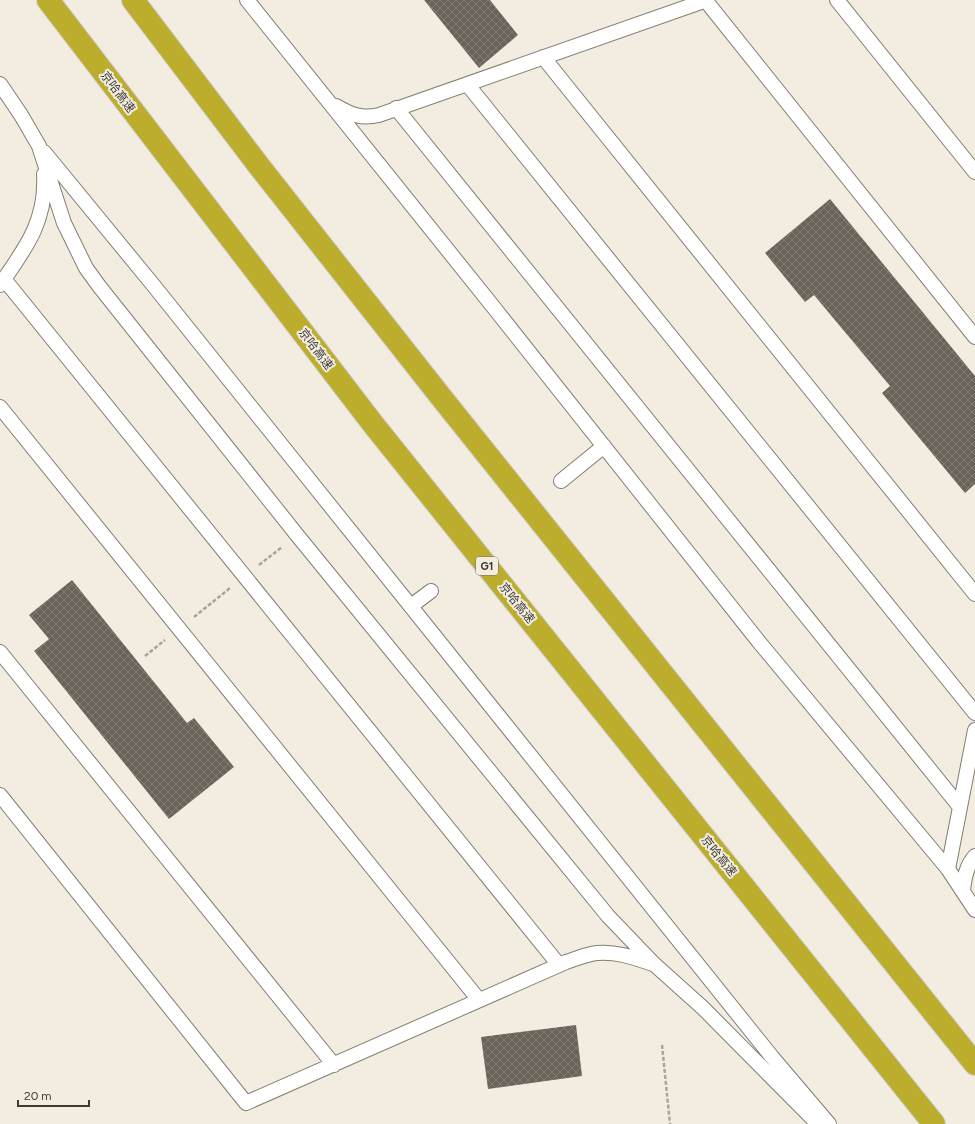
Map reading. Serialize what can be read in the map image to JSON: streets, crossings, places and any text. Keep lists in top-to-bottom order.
{
  "streets": {
    "highway": ["京哈高速", "G1"]
  },
  "scale_bar": "20 m"
}
